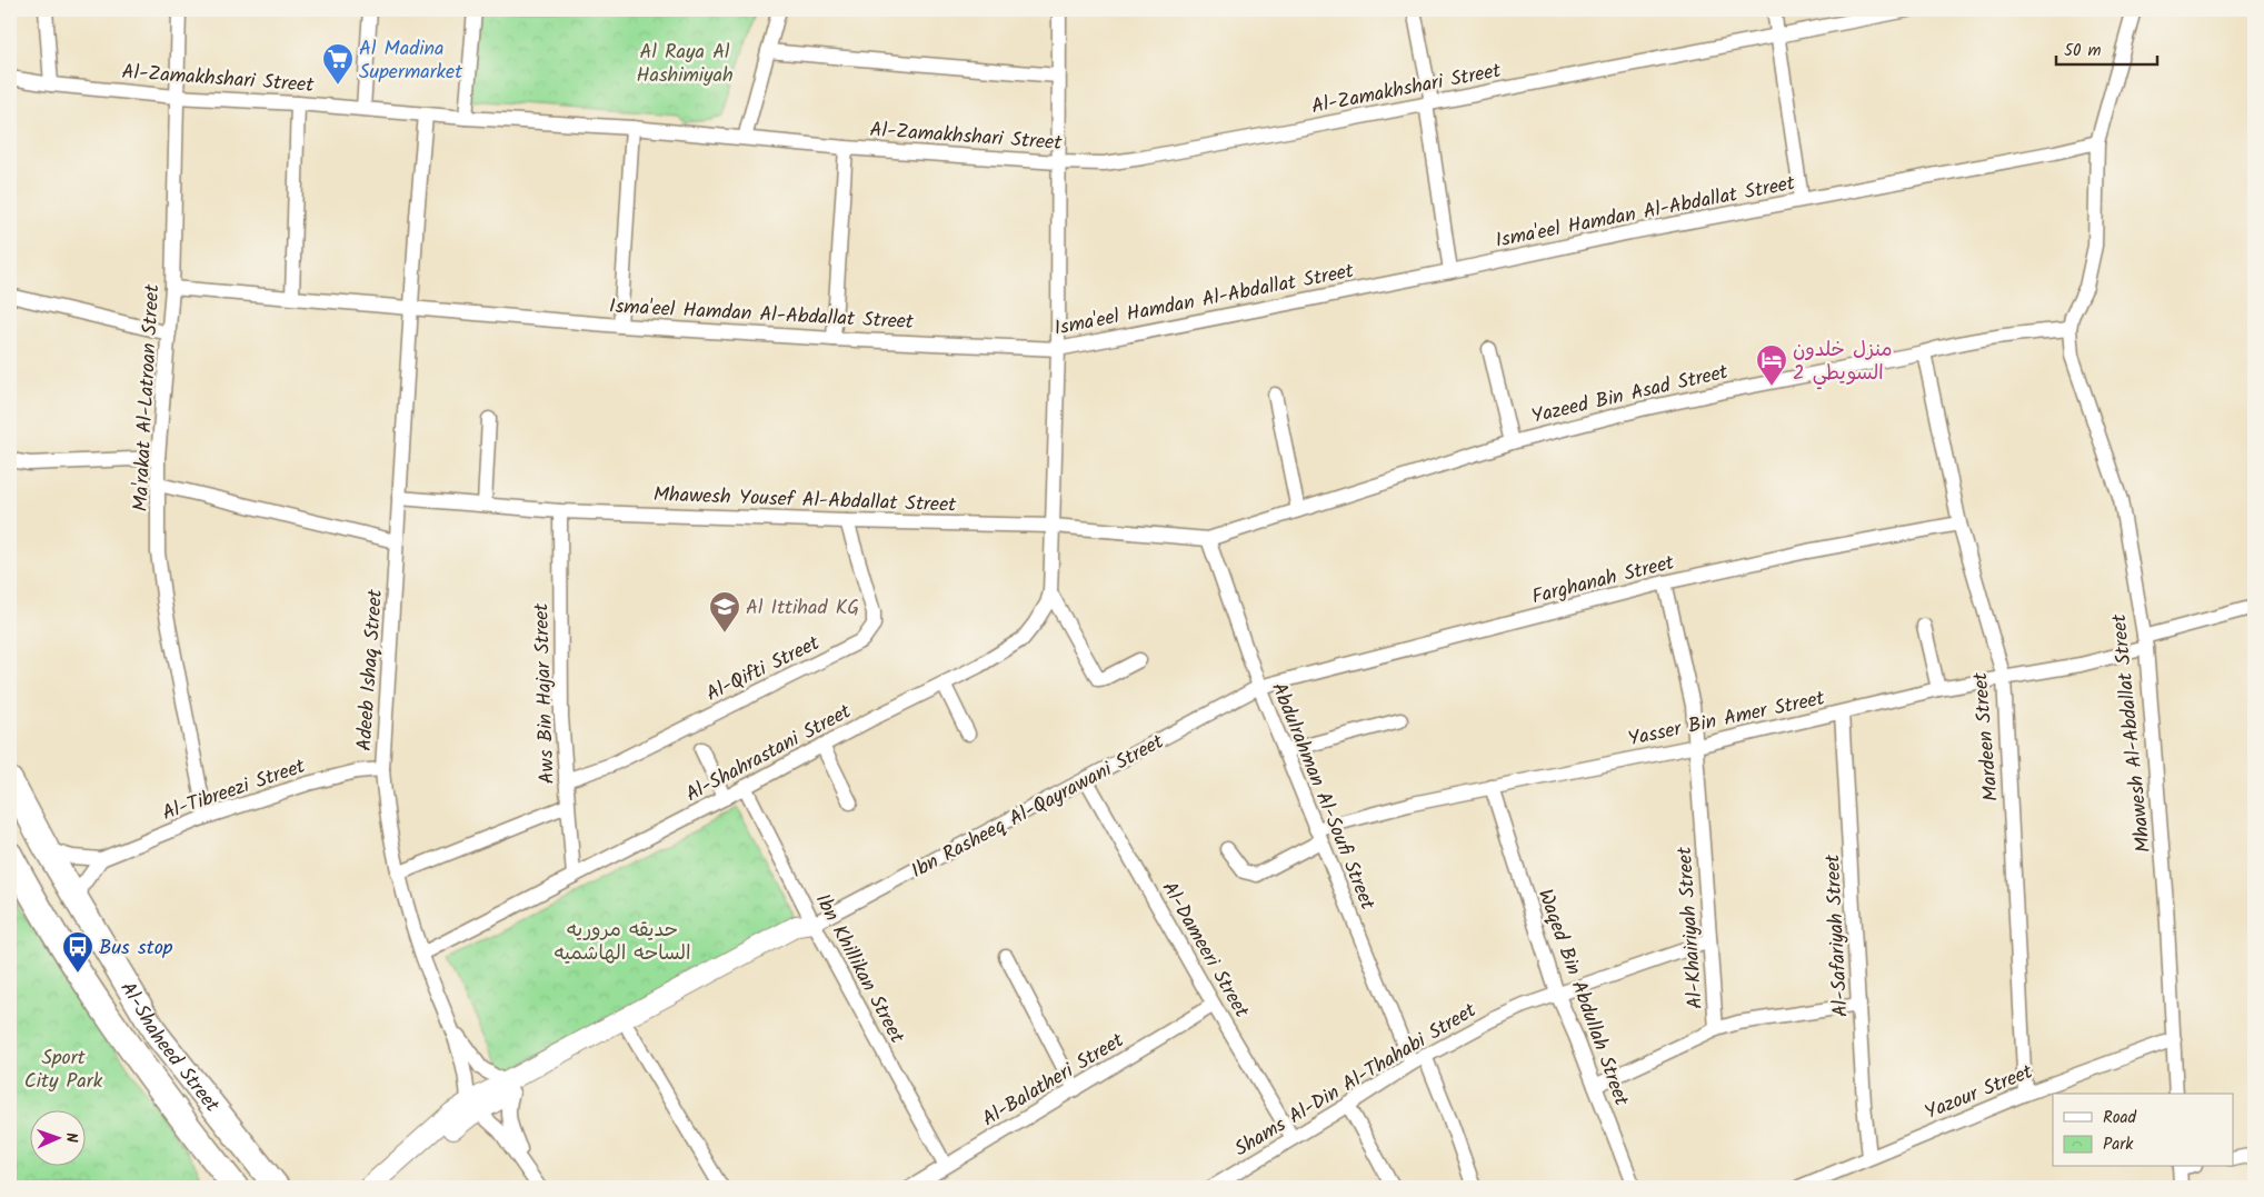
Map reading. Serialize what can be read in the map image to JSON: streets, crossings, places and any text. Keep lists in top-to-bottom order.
{
  "streets": {
    "highway": ["Al-Shaheed Street"],
    "main road": ["Ibn Rasheeq Al-Qayrawani Street"],
    "street": [
      "Al-Zamakhshari Street",
      "Isma'eel Hamdan Al-Abdallat Street",
      "Yazeed Bin Asad Street",
      "Ma'rakat Al-Latroan Street",
      "Mhawesh Yousef Al-Abdallat Street",
      "Farghanah Street",
      "Al-Qifti Street",
      "Adeeb Ishaq Street",
      "Aws Bin Hajar Street",
      "Yasser Bin Amer Street",
      "Mhawesh Al-Abdallat Street",
      "Mardeen Street",
      "Al-Shahrastani Street",
      "Al-Tibreezi Street",
      "Abdulrahman Al-Soufi Street",
      "Al-Khairiyah Street",
      "Al-Safariyah Street",
      "Al-Dameeri Street",
      "Ibn Khillikan Street",
      "Waqed Bin Abdullah Street",
      "Al-Balatheri Street",
      "Shams Al-Din Al-Thahabi Street",
      "Yazour Street"
    ]
  },
  "crossings": [
    ["Al-Zamakhshari Street", "Ma'rakat Al-Latroan Street"],
    ["Al-Zamakhshari Street", "Adeeb Ishaq Street"],
    ["Al-Zamakhshari Street", "Al-Shahrastani Street"],
    ["Isma'eel Hamdan Al-Abdallat Street", "Ma'rakat Al-Latroan Street"],
    ["Isma'eel Hamdan Al-Abdallat Street", "Adeeb Ishaq Street"],
    ["Isma'eel Hamdan Al-Abdallat Street", "Mhawesh Al-Abdallat Street"],
    ["Isma'eel Hamdan Al-Abdallat Street", "Al-Shahrastani Street"],
    ["Yazeed Bin Asad Street", "Mhawesh Yousef Al-Abdallat Street"],
    ["Yazeed Bin Asad Street", "Mhawesh Al-Abdallat Street"],
    ["Yazeed Bin Asad Street", "Mardeen Street"],
    ["Yazeed Bin Asad Street", "Abdulrahman Al-Soufi Street"],
    ["Ma'rakat Al-Latroan Street", "Al-Tibreezi Street"],
    ["Mhawesh Yousef Al-Abdallat Street", "Al-Qifti Street"],
    ["Mhawesh Yousef Al-Abdallat Street", "Adeeb Ishaq Street"],
    ["Mhawesh Yousef Al-Abdallat Street", "Aws Bin Hajar Street"],
    ["Mhawesh Yousef Al-Abdallat Street", "Al-Shahrastani Street"],
    ["Mhawesh Yousef Al-Abdallat Street", "Abdulrahman Al-Soufi Street"],
    ["Farghanah Street", "Mardeen Street"],
    ["Farghanah Street", "Abdulrahman Al-Soufi Street"],
    ["Farghanah Street", "Ibn Rasheeq Al-Qayrawani Street"],
    ["Farghanah Street", "Al-Khairiyah Street"],
    ["Al-Qifti Street", "Aws Bin Hajar Street"],
    ["Adeeb Ishaq Street", "Al-Shahrastani Street"],
    ["Adeeb Ishaq Street", "Al-Tibreezi Street"],
    ["Adeeb Ishaq Street", "Ibn Rasheeq Al-Qayrawani Street"],
    ["Aws Bin Hajar Street", "Al-Shahrastani Street"],
    ["Yasser Bin Amer Street", "Mhawesh Al-Abdallat Street"],
    ["Yasser Bin Amer Street", "Mardeen Street"],
    ["Yasser Bin Amer Street", "Abdulrahman Al-Soufi Street"],
    ["Yasser Bin Amer Street", "Al-Khairiyah Street"],
    ["Yasser Bin Amer Street", "Al-Safariyah Street"],
    ["Yasser Bin Amer Street", "Waqed Bin Abdullah Street"],
    ["Mhawesh Al-Abdallat Street", "Yazour Street"],
    ["Mardeen Street", "Yazour Street"],
    ["Al-Shahrastani Street", "Ibn Khillikan Street"],
    ["Al-Tibreezi Street", "Al-Shaheed Street"],
    ["Abdulrahman Al-Soufi Street", "Ibn Rasheeq Al-Qayrawani Street"],
    ["Abdulrahman Al-Soufi Street", "Shams Al-Din Al-Thahabi Street"],
    ["Ibn Rasheeq Al-Qayrawani Street", "Al-Dameeri Street"],
    ["Ibn Rasheeq Al-Qayrawani Street", "Ibn Khillikan Street"],
    ["Al-Khairiyah Street", "Al-Safariyah Street"],
    ["Al-Khairiyah Street", "Shams Al-Din Al-Thahabi Street"],
    ["Al-Safariyah Street", "Yazour Street"],
    ["Al-Dameeri Street", "Al-Balatheri Street"],
    ["Al-Dameeri Street", "Shams Al-Din Al-Thahabi Street"],
    ["Ibn Khillikan Street", "Al-Balatheri Street"],
    ["Waqed Bin Abdullah Street", "Shams Al-Din Al-Thahabi Street"]
  ],
  "parks": ["Al Raya Al Hashimiyah", "حديقه مروريه الساحه الهاشميه", "Sport City Park"],
  "places": {
    "supermarket": ["Al Madina Supermarket"],
    "hotel": ["منزل خلدون السويطي 2"],
    "school or university": ["Al Ittihad KG"],
    "bus stop": ["Bus stop"]
  },
  "legend": ["Road", "Park"],
  "scale_bar": "50 m",
  "north": "right"
}
